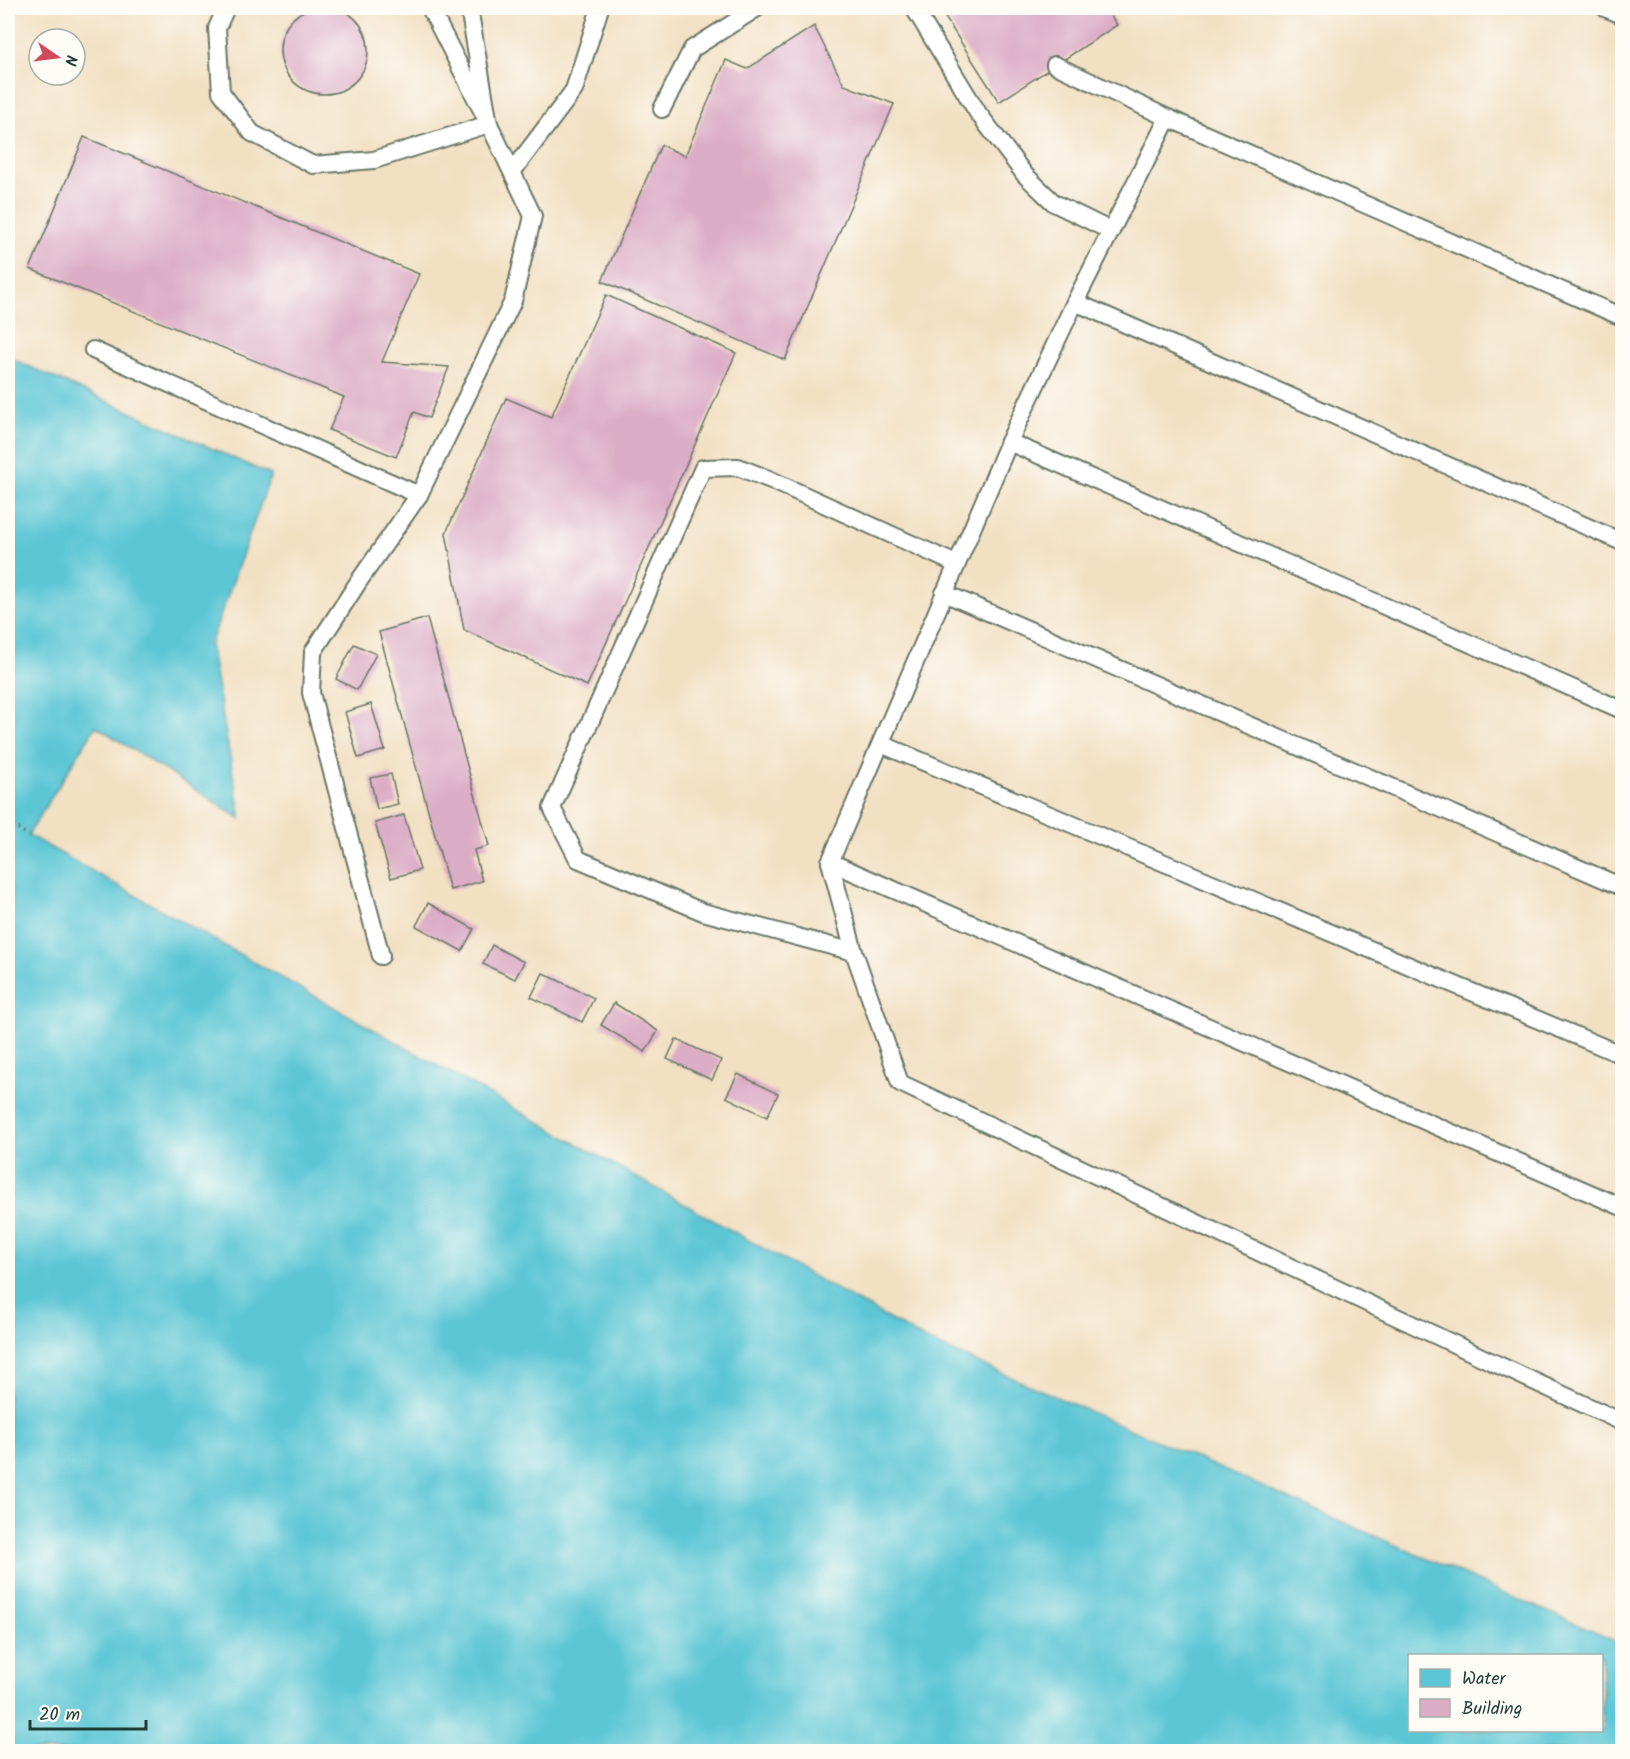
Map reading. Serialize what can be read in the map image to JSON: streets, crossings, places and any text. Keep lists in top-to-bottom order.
{
  "legend": ["Water", "Building"],
  "scale_bar": "20 m",
  "north": "right"
}
